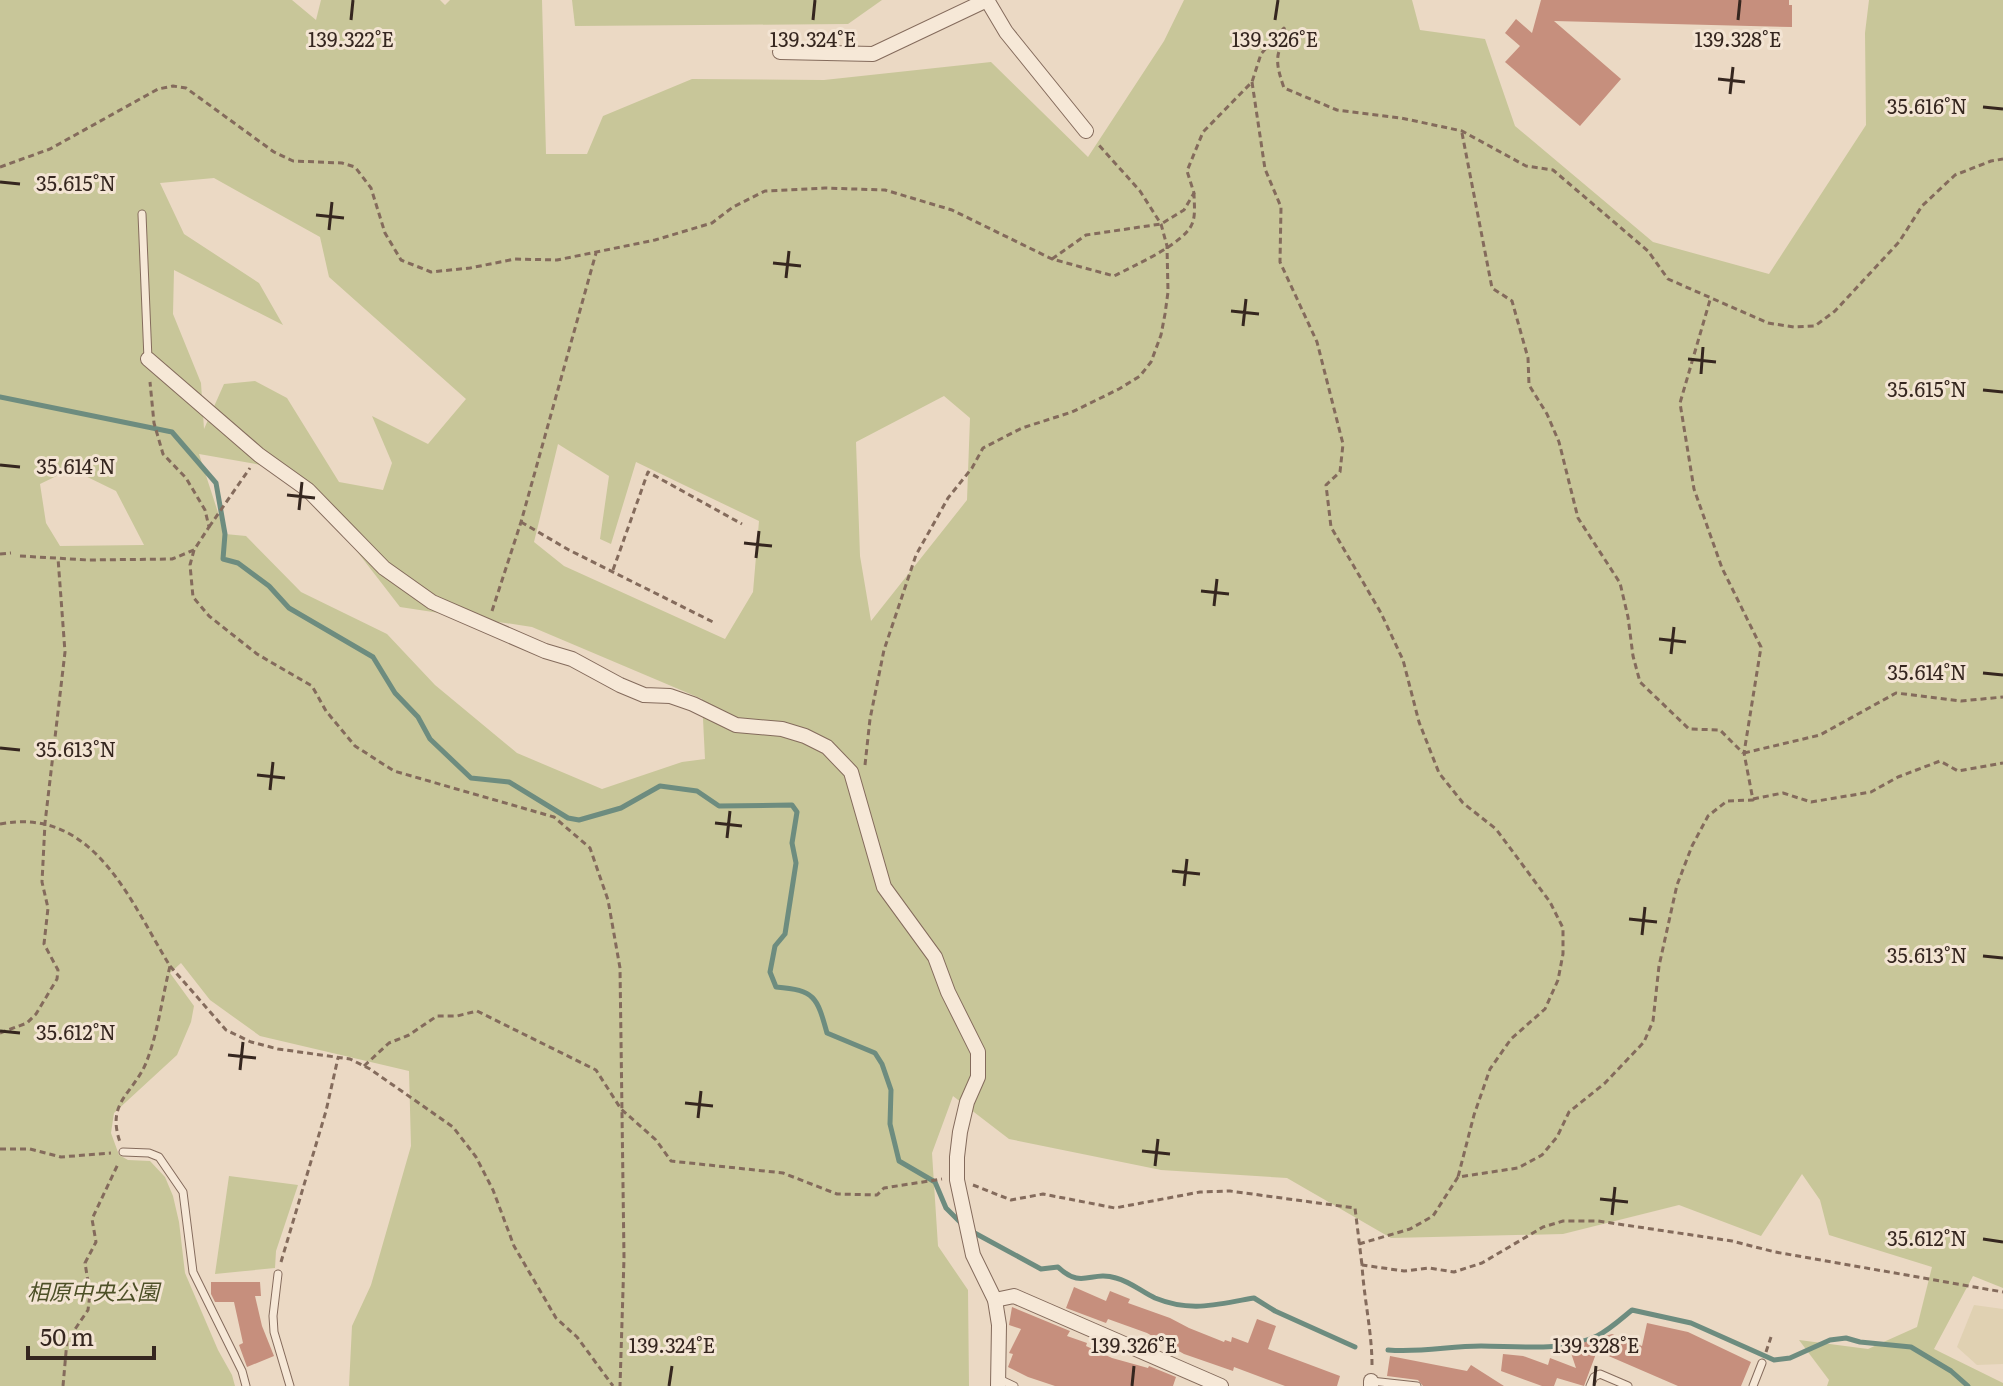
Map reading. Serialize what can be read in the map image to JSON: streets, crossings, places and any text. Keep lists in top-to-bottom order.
{
  "parks": ["相原中央公園"],
  "scale_bar": "50 m",
  "coordinates": [
    "139.322°E",
    "139.324°E",
    "139.326°E",
    "139.328°E",
    "35.616°N",
    "35.615°N",
    "35.614°N",
    "35.613°N",
    "35.612°N"
  ]
}
